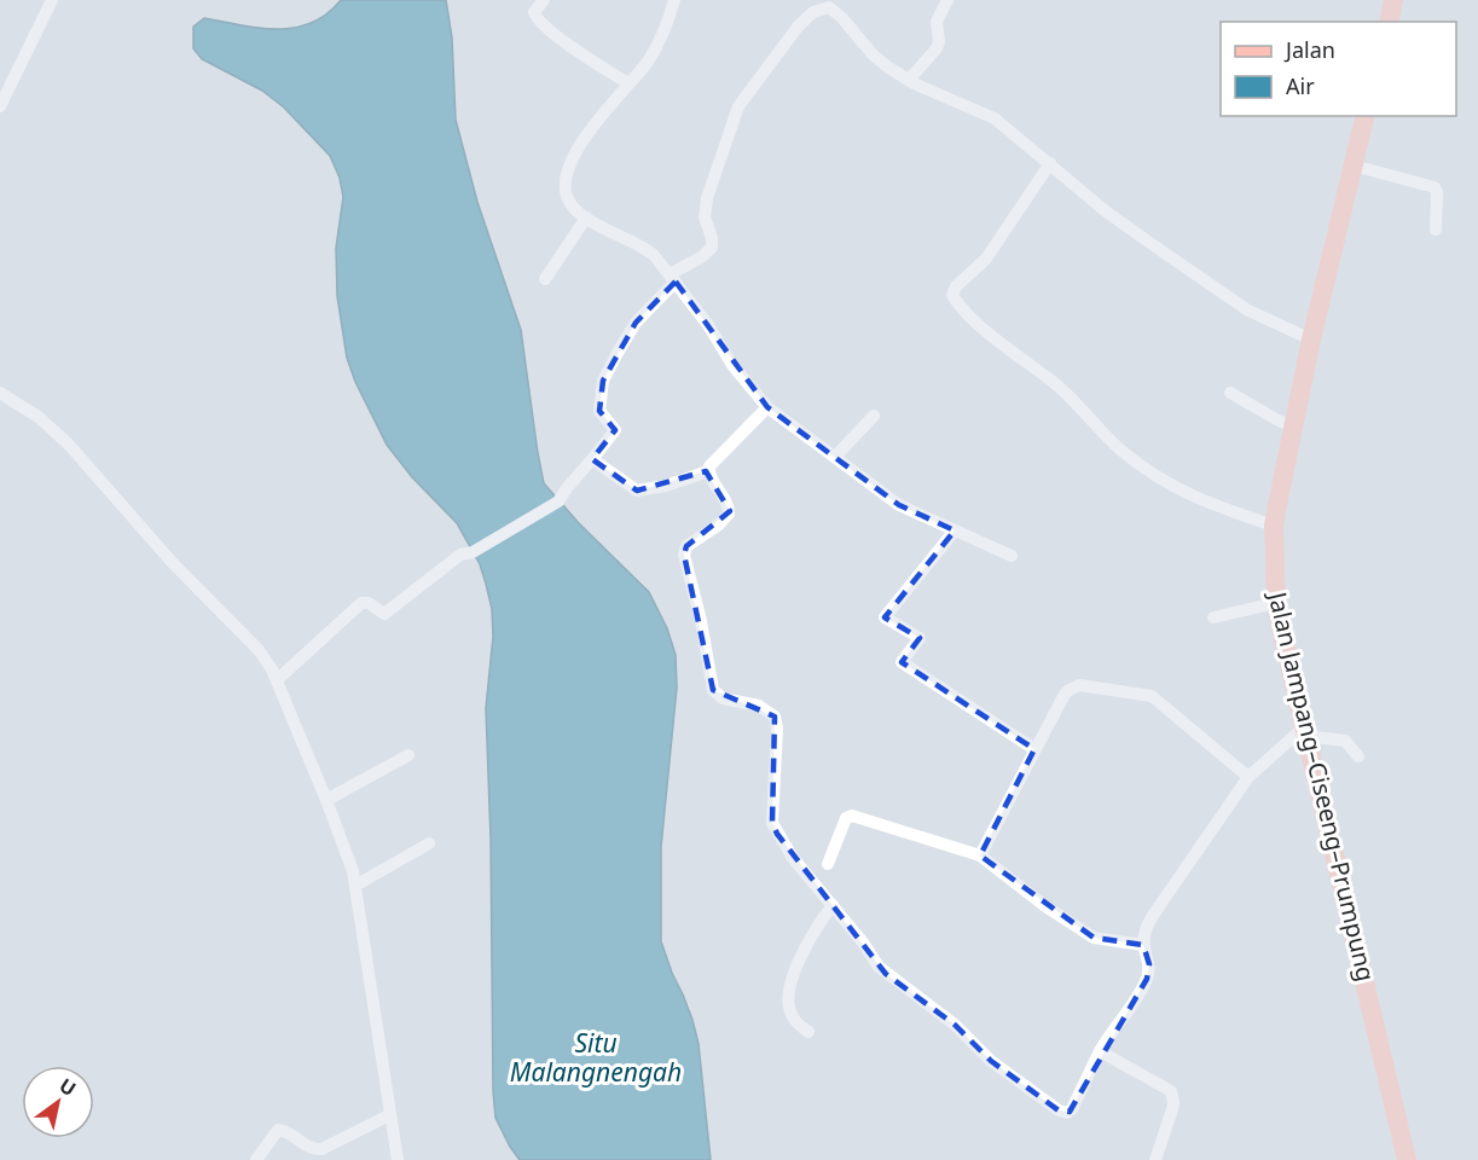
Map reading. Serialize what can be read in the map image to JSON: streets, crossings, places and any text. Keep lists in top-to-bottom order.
{
  "streets": {
    "main road": ["Jalan Jampang–Ciseeng–Prumpung"]
  },
  "water": ["Situ Malangnengah"],
  "legend": ["Jalan", "Air"],
  "north": "top right"
}
